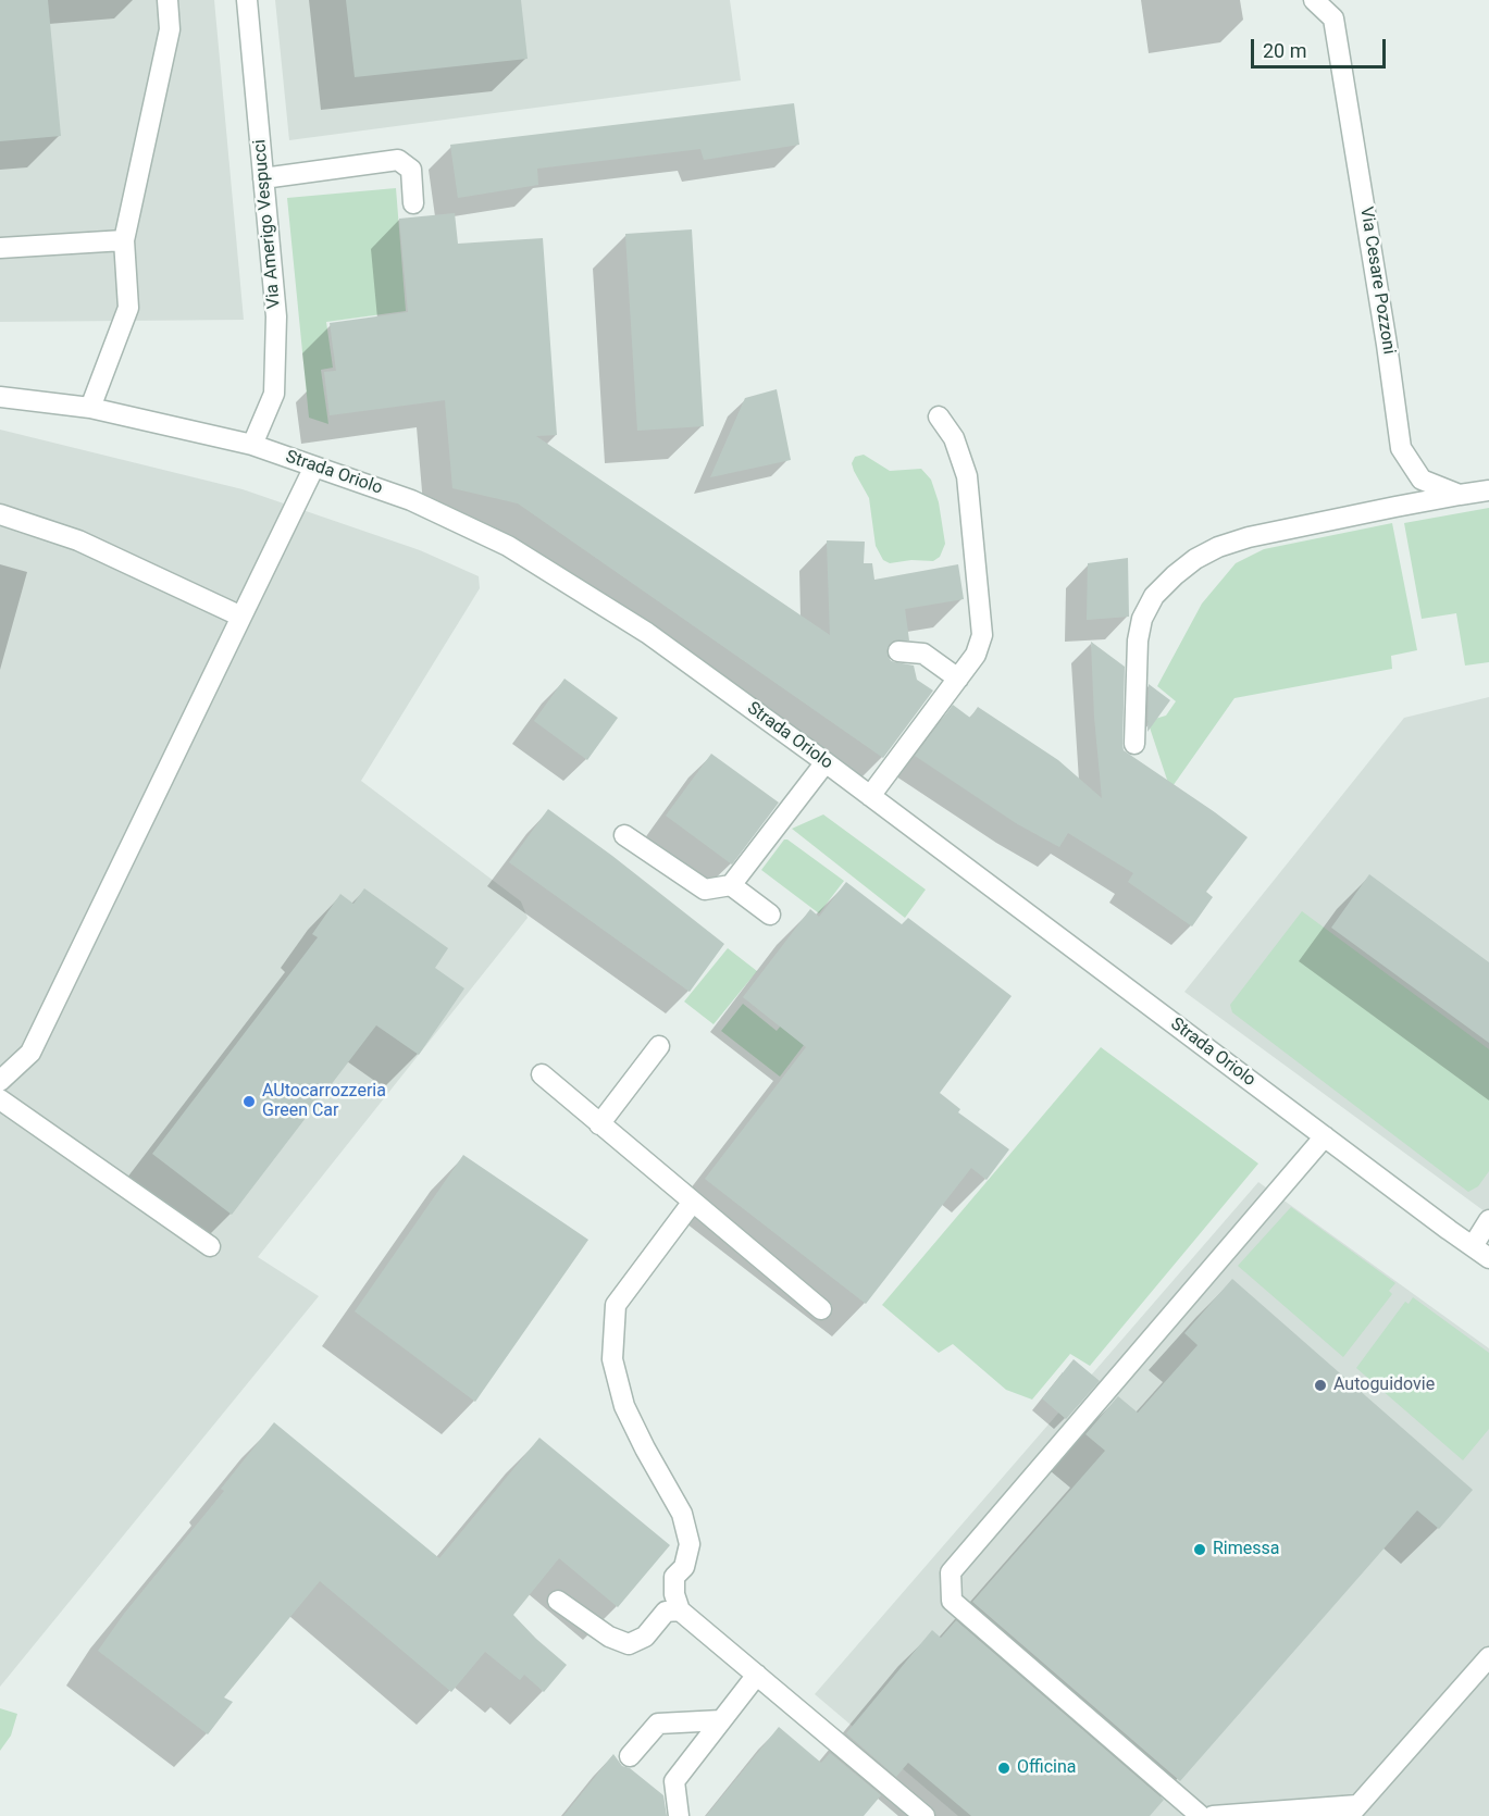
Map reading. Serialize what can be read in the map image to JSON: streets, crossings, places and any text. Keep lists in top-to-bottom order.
{
  "streets": {
    "street": ["Via Amerigo Vespucci", "Via Cesare Pozzoni", "Strada Oriolo"]
  },
  "crossings": [
    ["Via Amerigo Vespucci", "Strada Oriolo"]
  ],
  "places": [
    "AUtocarrozzeria Green Car",
    "Autoguidovie",
    "Rimessa",
    "Officina"
  ],
  "scale_bar": "20 m"
}
